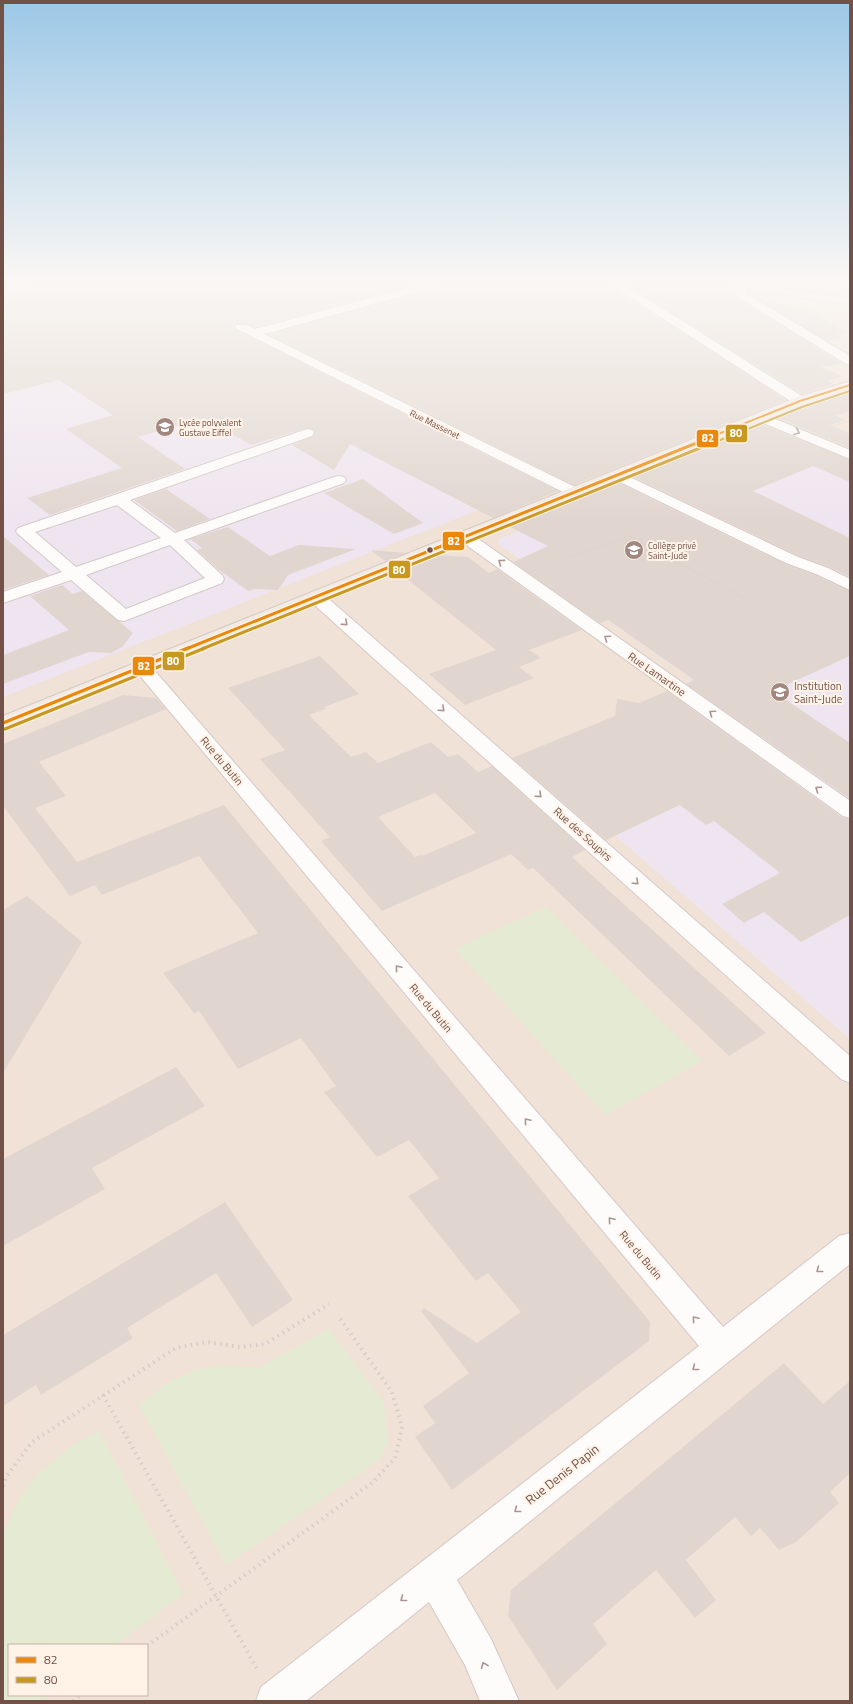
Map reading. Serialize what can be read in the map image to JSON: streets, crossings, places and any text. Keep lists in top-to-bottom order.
{
  "streets": {
    "street": [
      "Rue Massenet",
      "Rue Lamartine",
      "Rue du Butin",
      "Rue des Soupirs",
      "Rue Denis Papin"
    ]
  },
  "crossings": [
    ["Rue du Butin", "Rue Denis Papin"]
  ],
  "one_way": ["Rue du Butin", "Rue des Soupirs", "Rue Denis Papin"],
  "places": {
    "school or university": ["Lycée polyvalent Gustave Eiffel", "Collège privé Saint-Jude", "Institution Saint-Jude"]
  },
  "lines": ["transit line 82", "transit line 80"],
  "legend": ["82", "80"]
}
